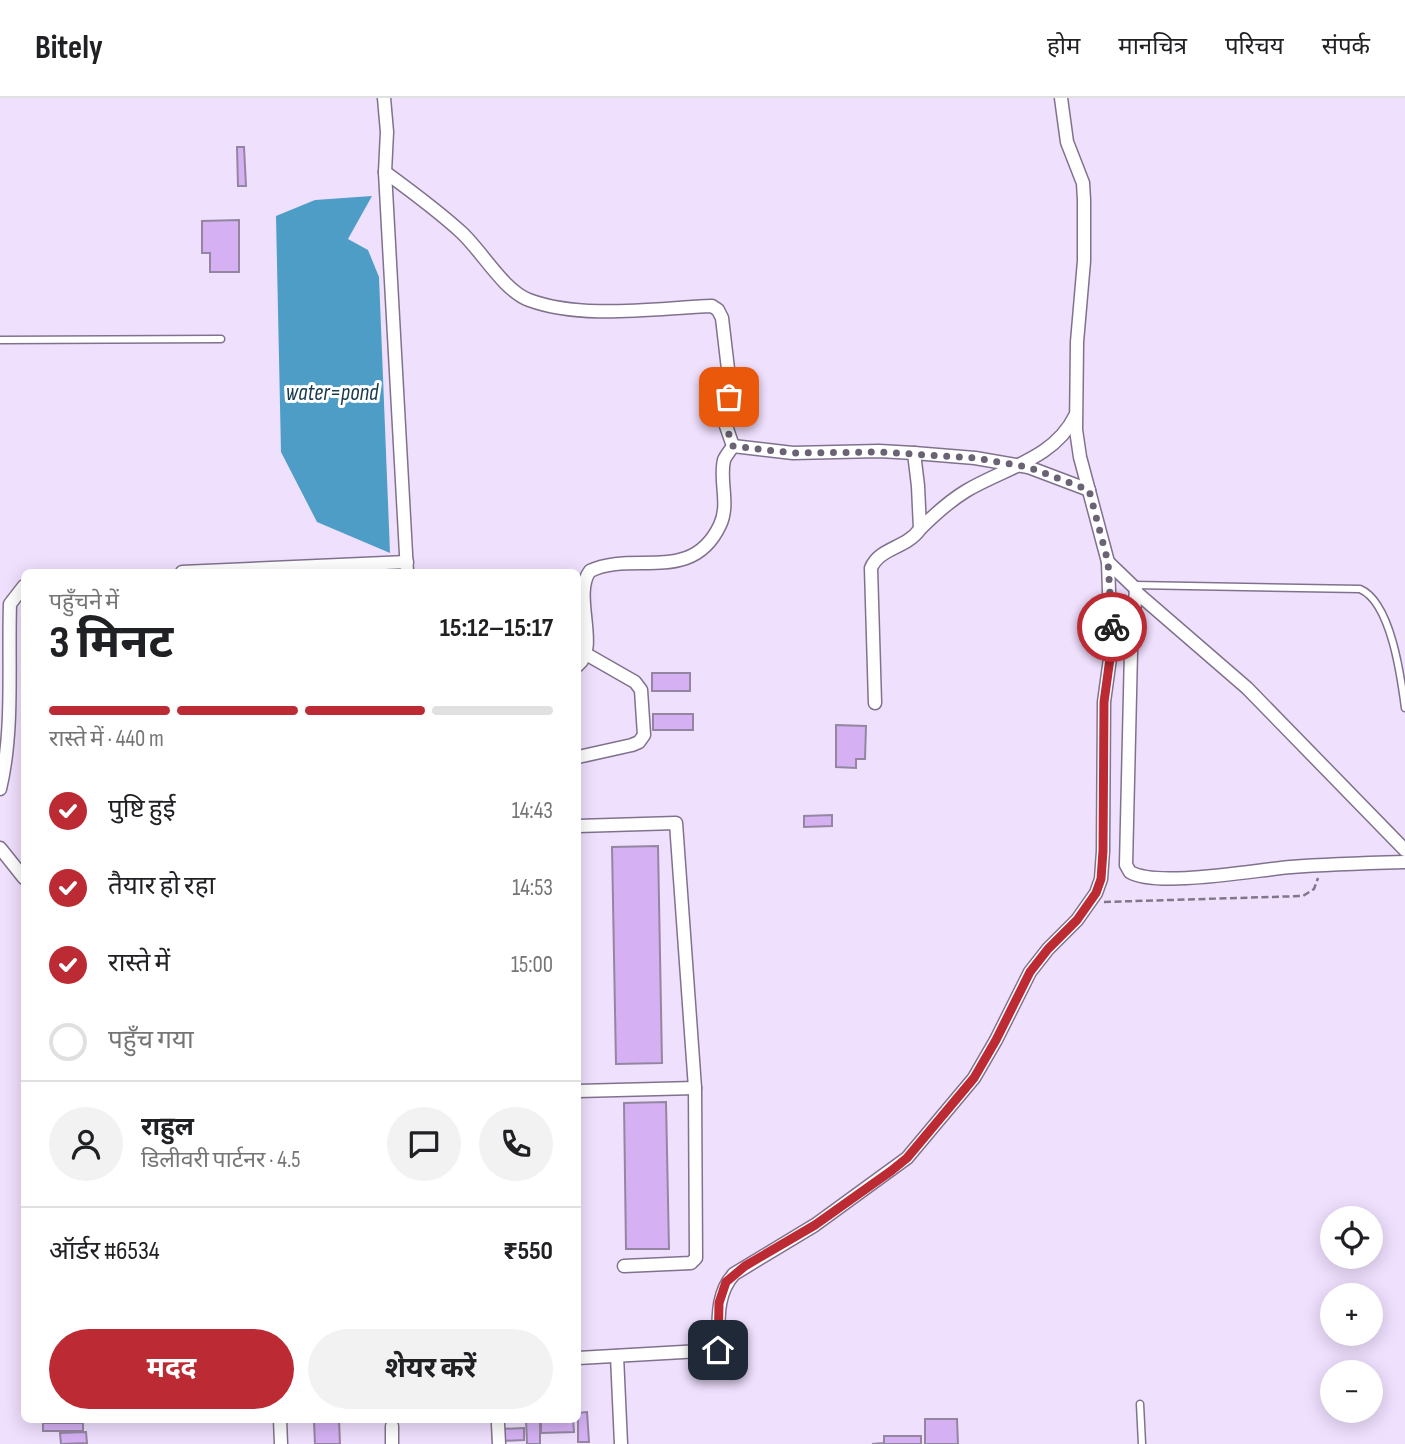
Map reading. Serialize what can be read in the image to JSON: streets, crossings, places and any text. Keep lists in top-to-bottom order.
{
  "water": ["water=pond"],
  "page": {
    "header": "Bitely",
    "nav": [
      "होम",
      "मानचित्र",
      "परिचय",
      "संपर्क"
    ],
    "heading": ["3 मिनट", "पहुँचने में", "15:12–15:17"],
    "panel": [
      "राहुल",
      "डिलीवरी पार्टनर · 4.5",
      "ऑर्डर #6534",
      "₹550"
    ],
    "bar": "रास्ते में · 440 m",
    "list": [
      ["पुष्टि हुई", "14:43"],
      ["तैयार हो रहा", "14:53"],
      ["रास्ते में", "15:00"],
      "पहुँच गया"
    ],
    "map_buttons": ["+", "−"],
    "buttons": ["मदद", "शेयर करें"]
  }
}
